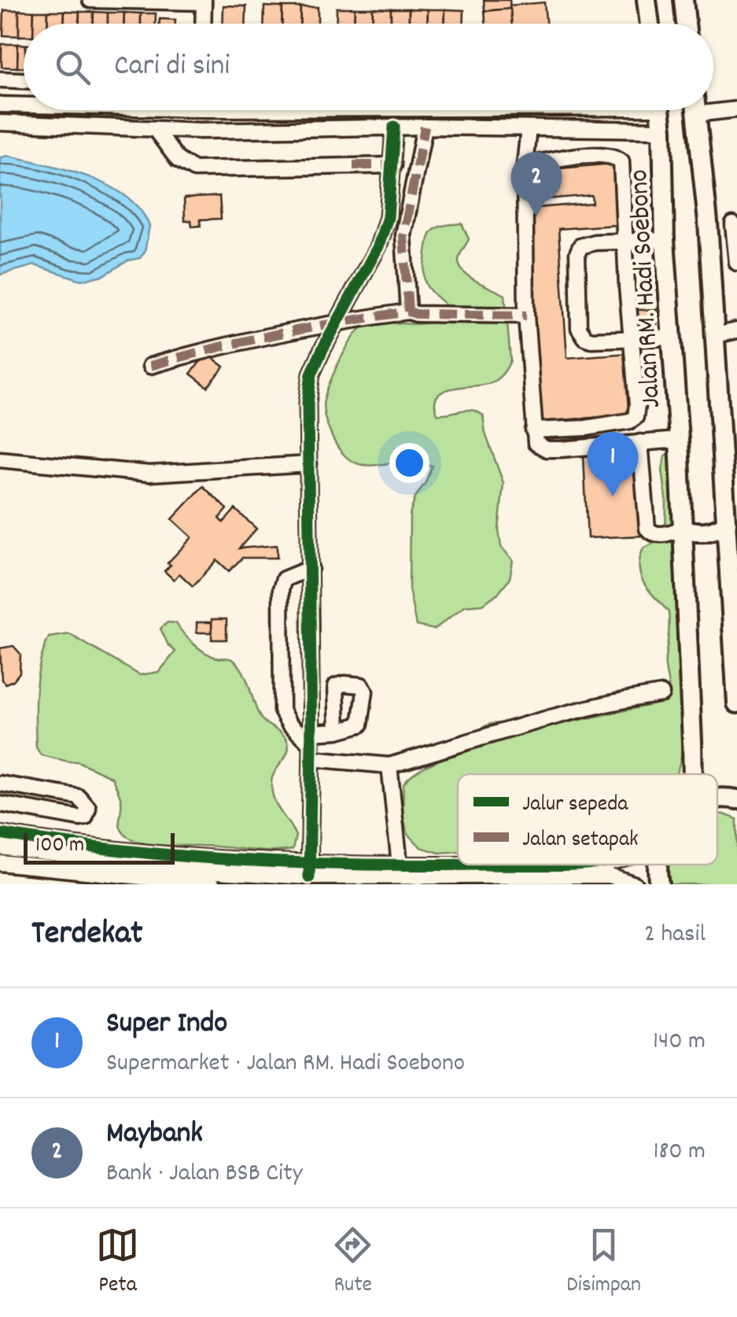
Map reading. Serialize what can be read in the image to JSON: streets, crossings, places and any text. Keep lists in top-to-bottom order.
{
  "streets": {
    "main road": ["Jalan RM. Hadi Soebono"]
  },
  "legend": ["Jalur sepeda", "Jalan setapak"],
  "scale_bar": "100 m",
  "page": {
    "search": "Cari di sini",
    "pins": ["2", "1"],
    "scale": "100 m",
    "heading": ["Terdekat", "2 hasil"],
    "list": [
      {
        "mark": "1",
        "name": "Super Indo",
        "note": "Supermarket · Jalan RM. Hadi Soebono",
        "value": "140 m"
      },
      {
        "mark": "2",
        "name": "Maybank",
        "note": "Bank · Jalan BSB City",
        "value": "180 m"
      }
    ],
    "nav": ["Peta", "Rute", "Disimpan"]
  }
}
